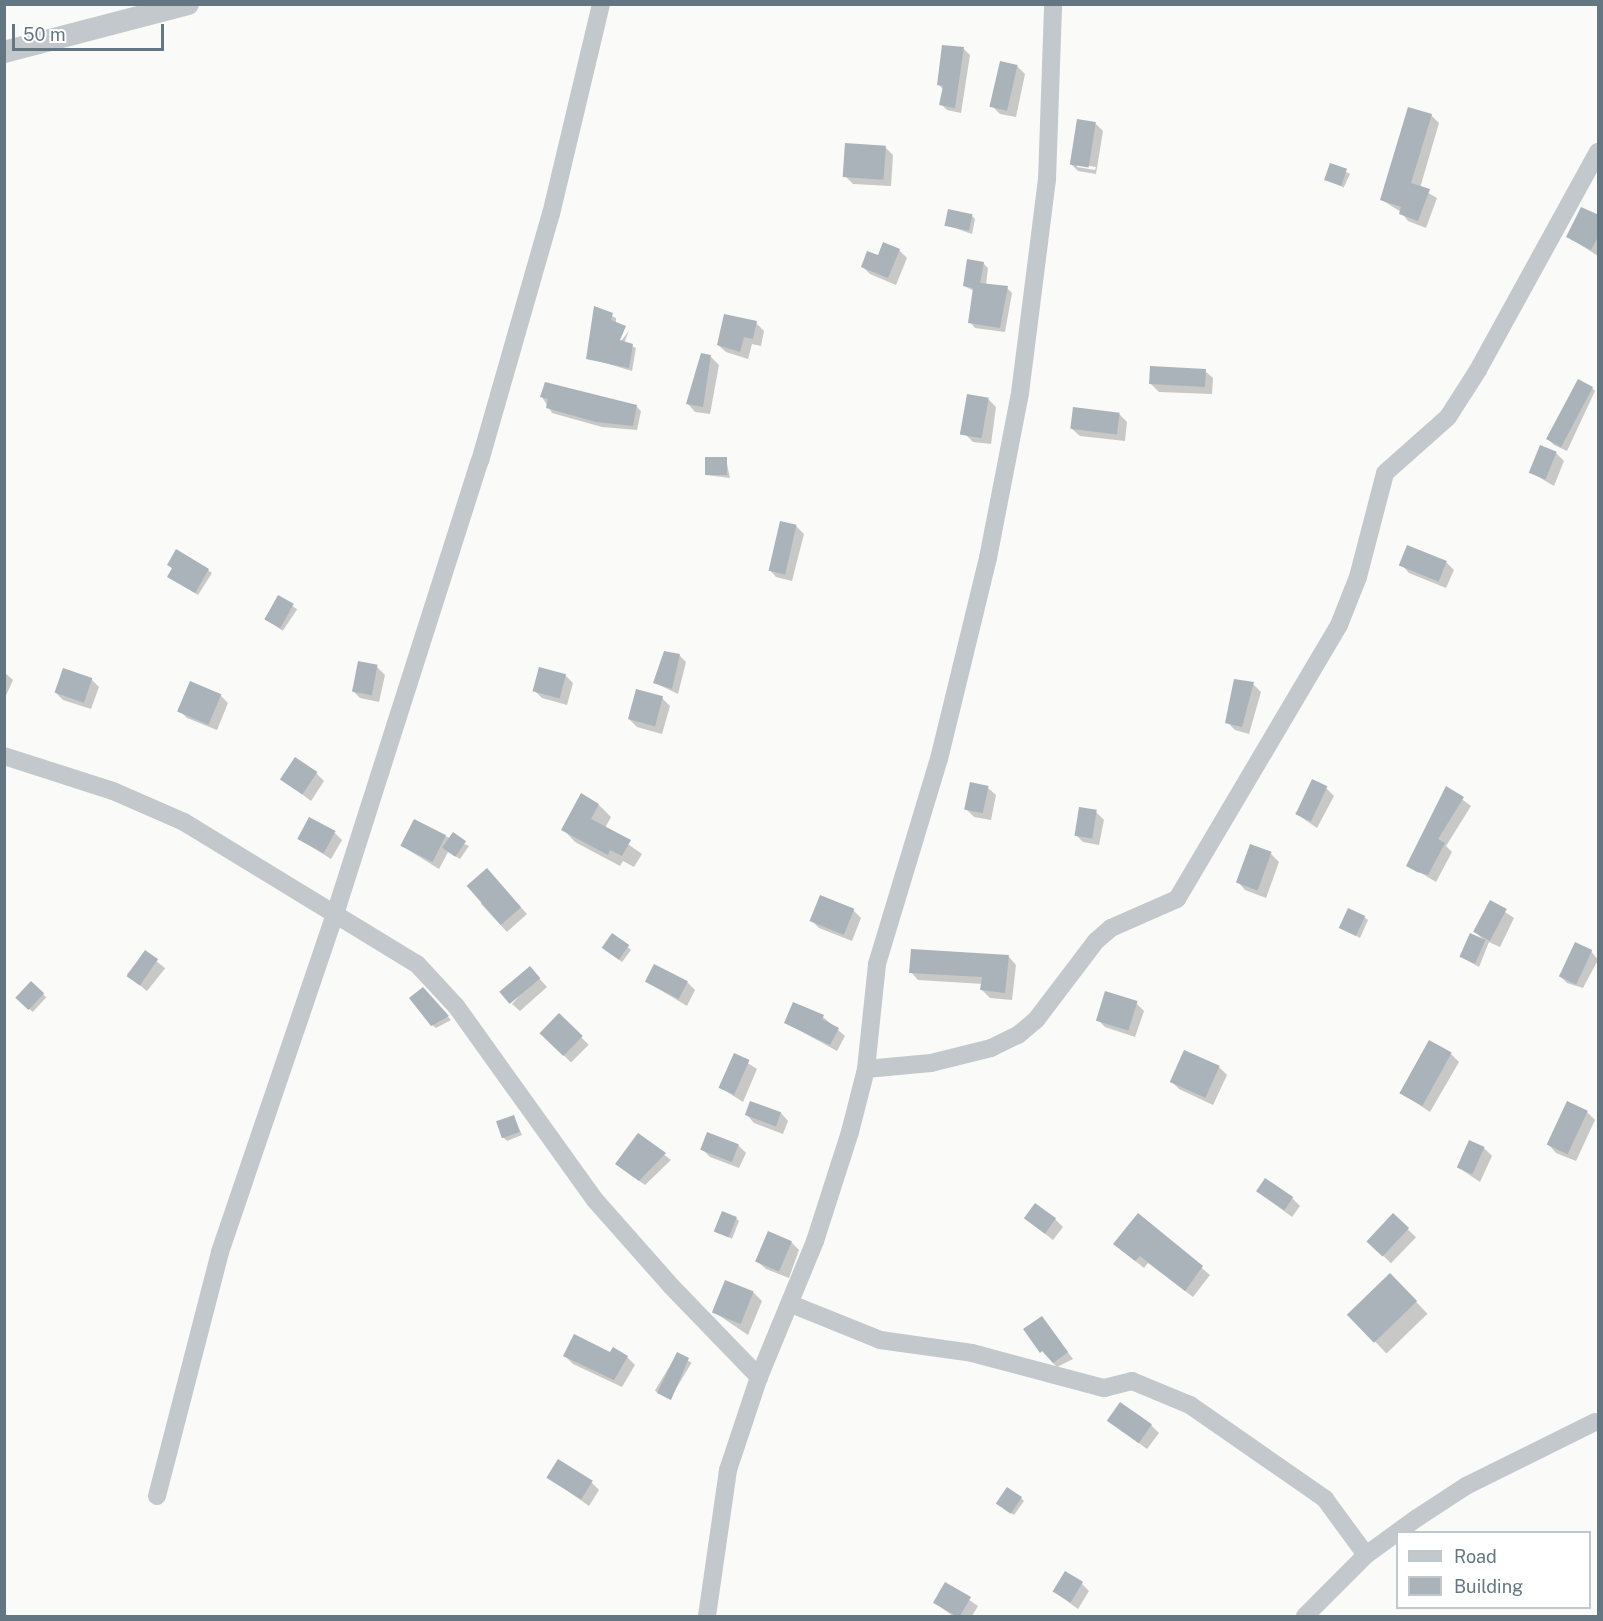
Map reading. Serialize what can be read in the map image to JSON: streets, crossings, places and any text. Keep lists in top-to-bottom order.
{
  "legend": ["Road", "Building"],
  "scale_bar": "50 m"
}
